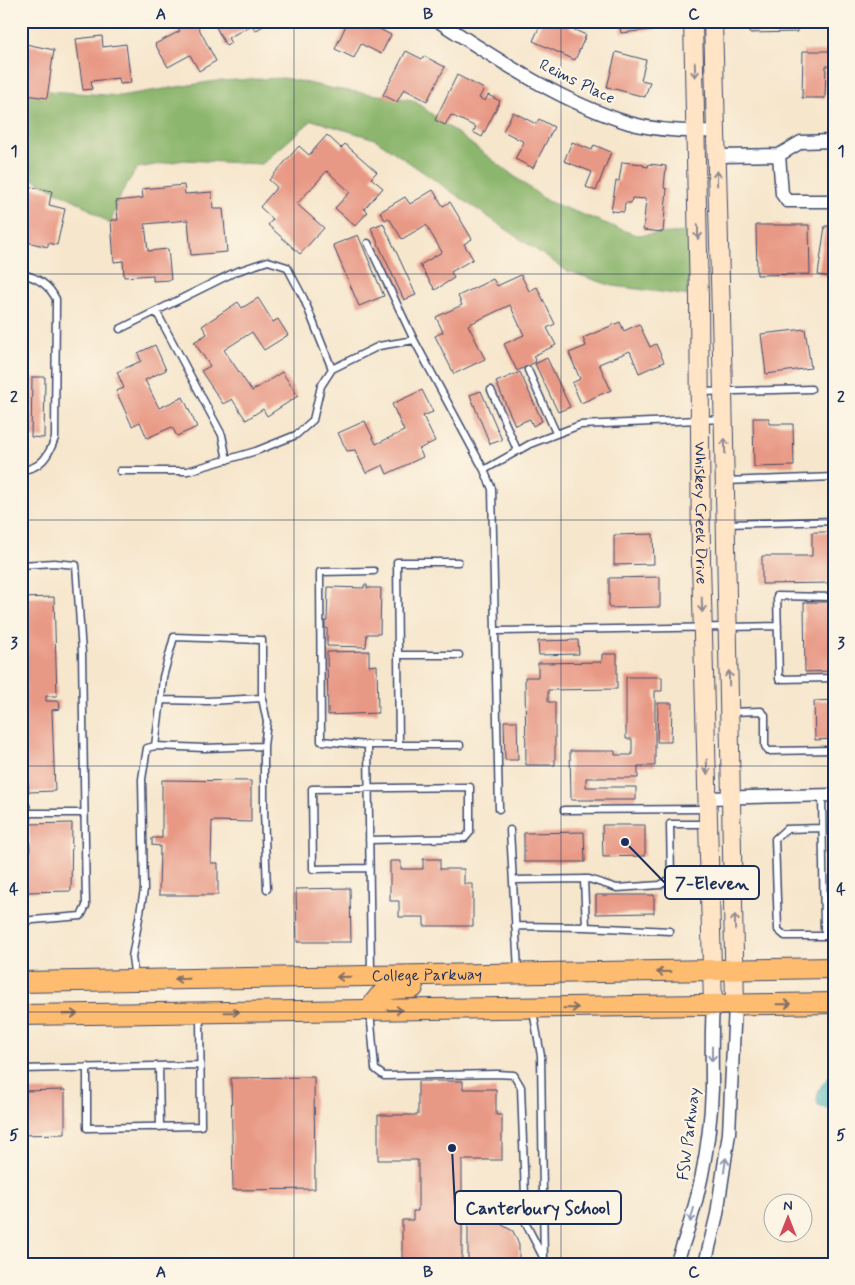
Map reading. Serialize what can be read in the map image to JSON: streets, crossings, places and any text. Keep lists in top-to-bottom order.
{
  "streets": {
    "main road": ["College Parkway"],
    "street": ["Reims Place", "Whiskey Creek Drive", "FSW Parkway"]
  },
  "crossings": [
    ["Reims Place", "Whiskey Creek Drive"],
    ["Whiskey Creek Drive", "College Parkway"],
    ["Whiskey Creek Drive", "FSW Parkway"],
    ["College Parkway", "FSW Parkway"]
  ],
  "places": ["7-Eleven", "Canterbury School"],
  "north": "top",
  "grid": {
    "columns": ["A", "B", "C"],
    "rows": [
      "1",
      "2",
      "3",
      "4",
      "5"
    ]
  }
}
